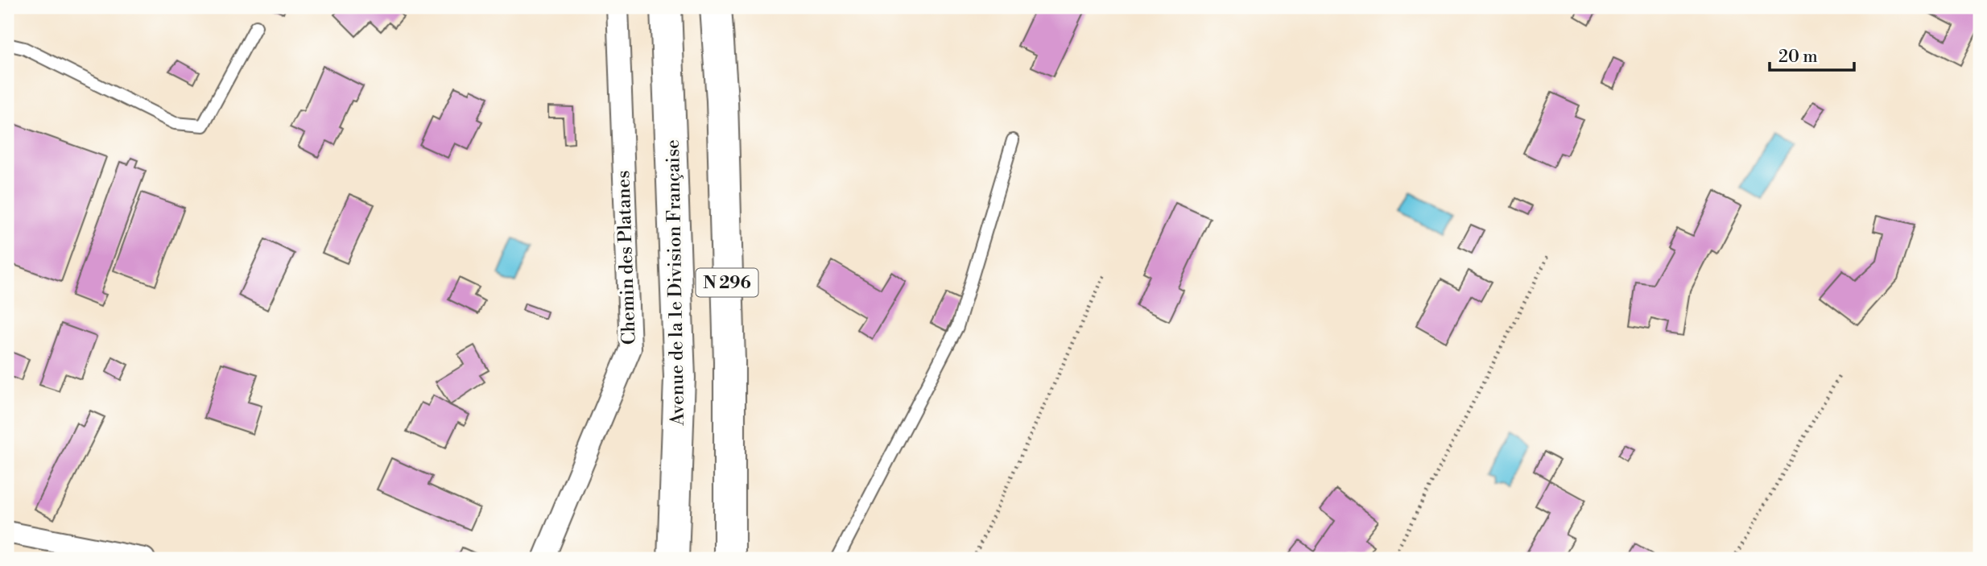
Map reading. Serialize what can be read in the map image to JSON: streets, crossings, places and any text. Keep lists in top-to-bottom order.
{
  "streets": {
    "highway": ["Avenue de la 1e Division Française", "N 296"],
    "street": ["Chemin des Platanes"]
  },
  "scale_bar": "20 m"
}
